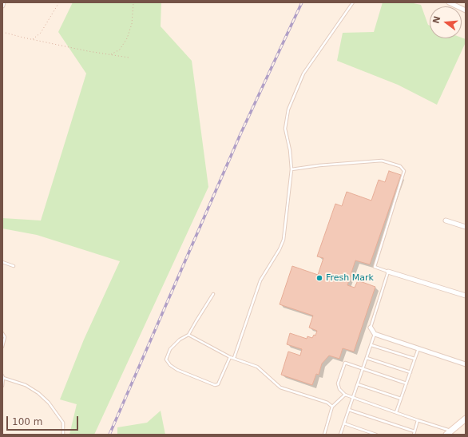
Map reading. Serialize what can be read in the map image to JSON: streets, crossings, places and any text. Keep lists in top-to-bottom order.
{
  "places": ["Fresh Mark"],
  "scale_bar": "100 m",
  "north": "left"
}
